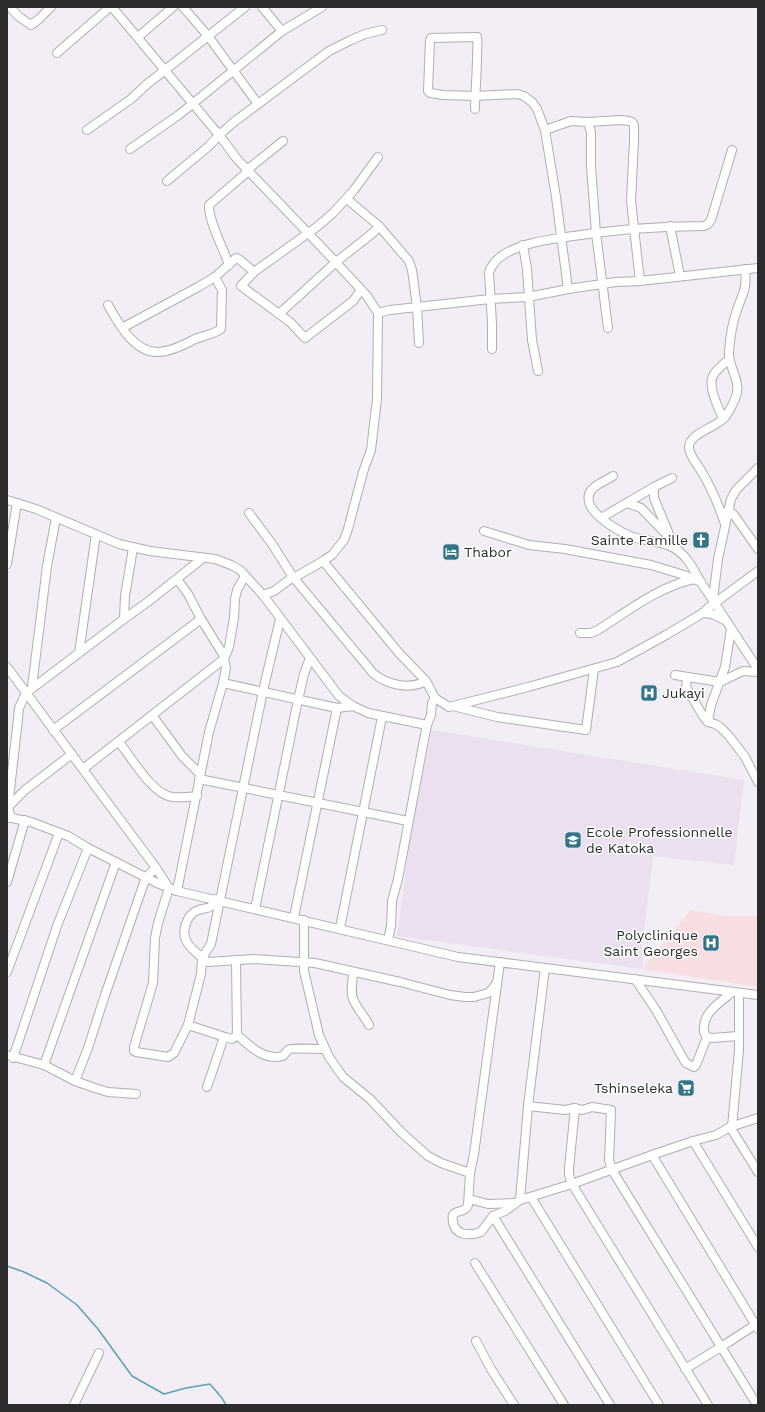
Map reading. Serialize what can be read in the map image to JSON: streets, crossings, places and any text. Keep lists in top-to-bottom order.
{
  "places": {
    "church": ["Sainte Famille"],
    "hotel": ["Thabor"],
    "hospital": ["Jukayi", "Polyclinique Saint Georges"],
    "school or university": ["Ecole Professionnelle de Katoka"],
    "supermarket": ["Tshinseleka"]
  }
}
